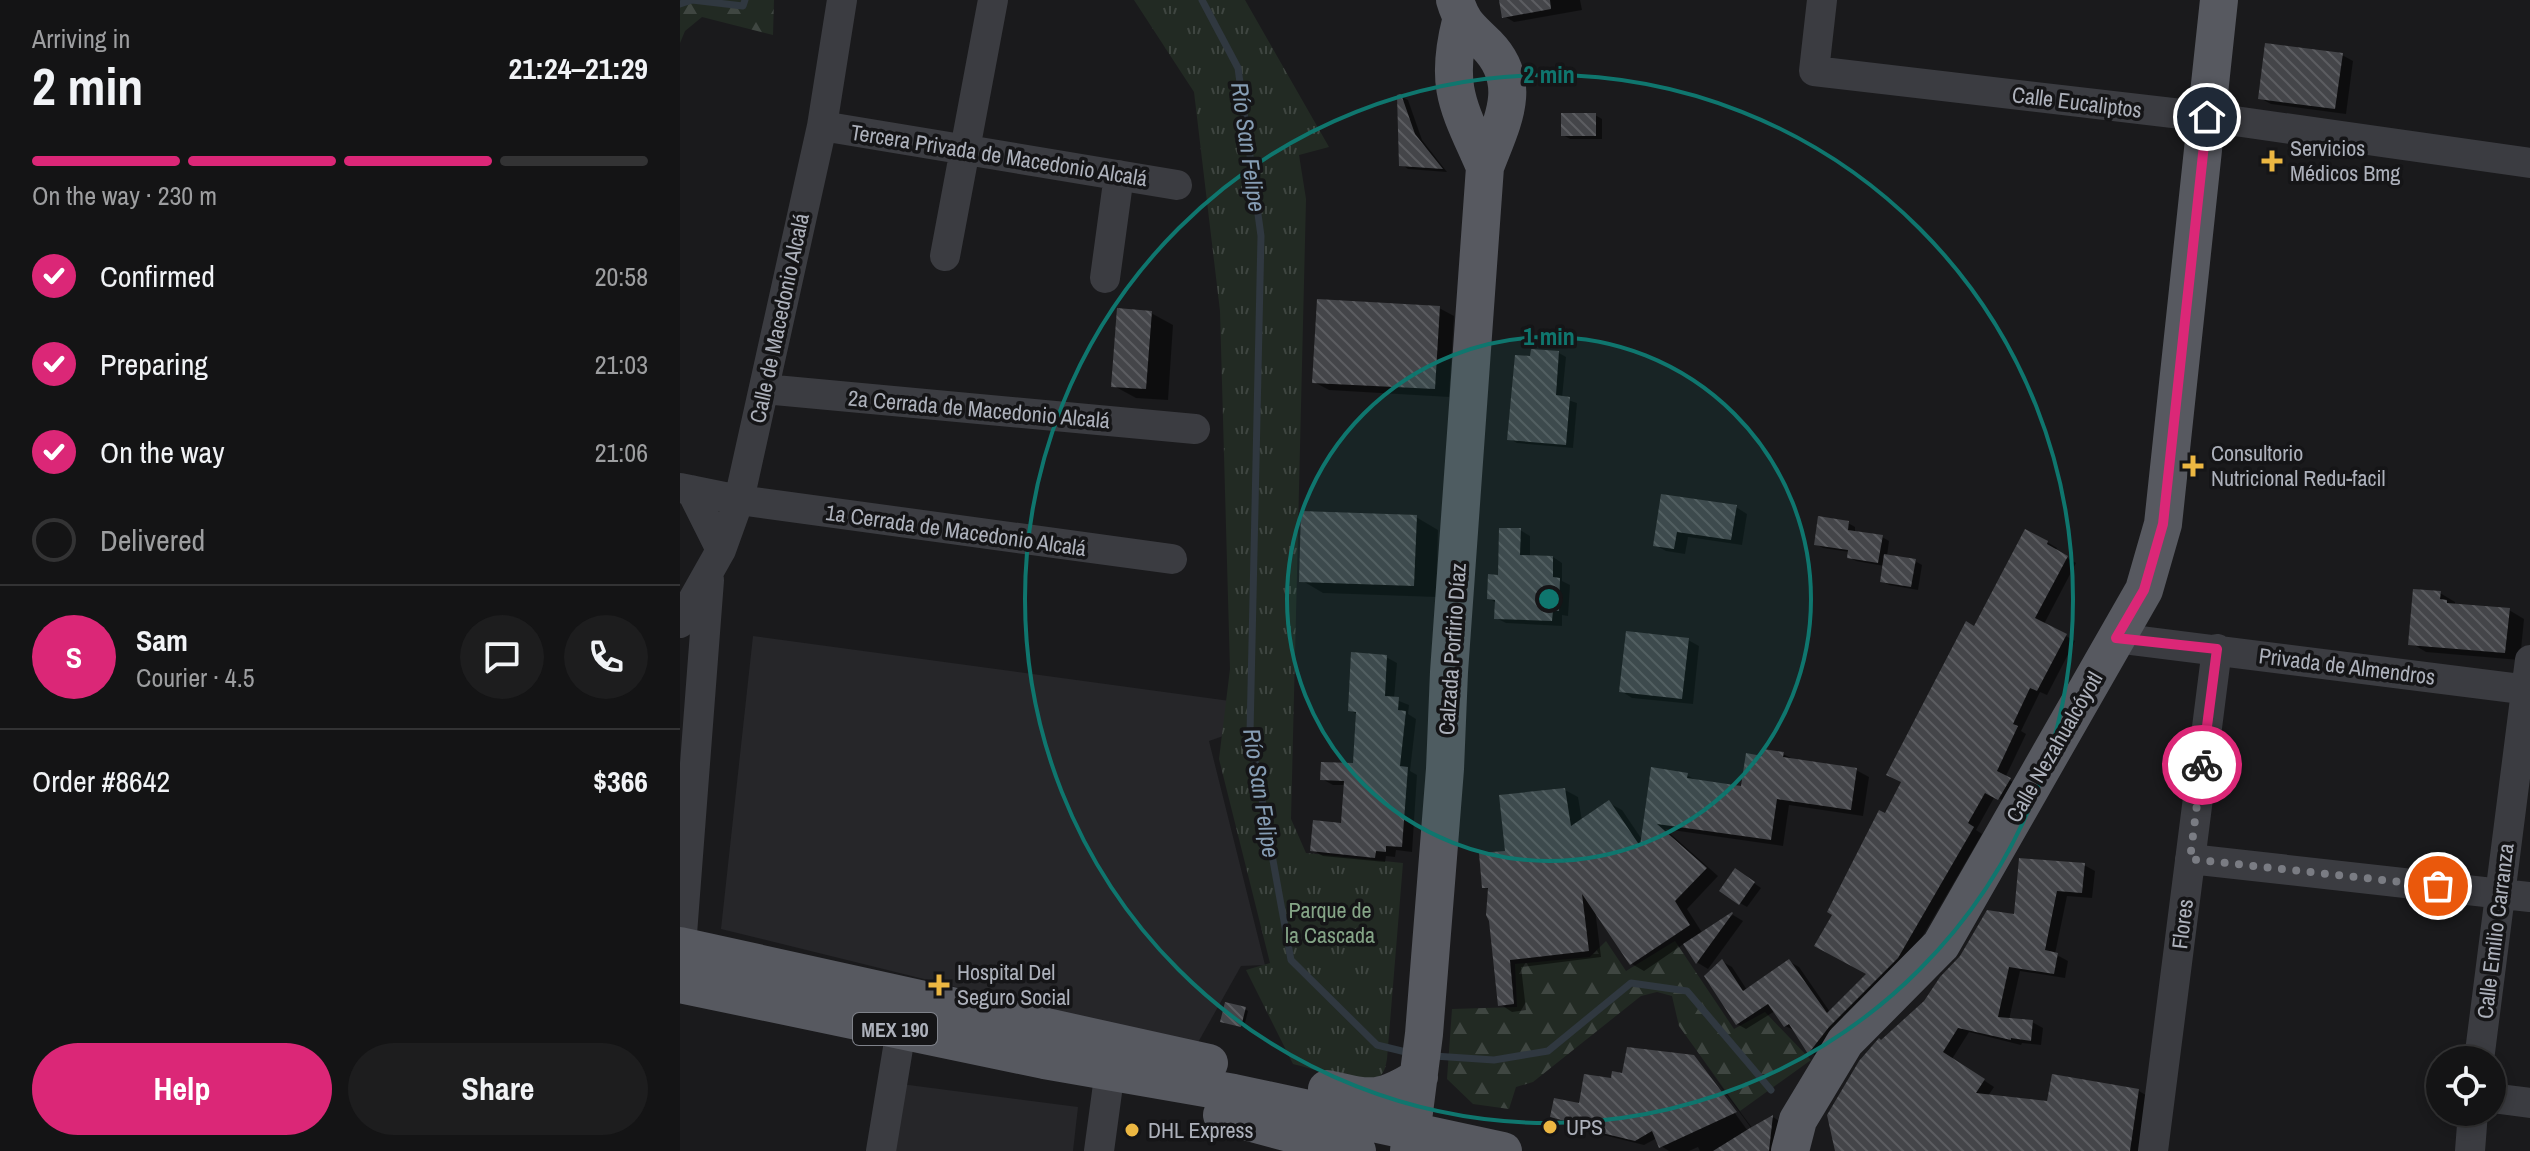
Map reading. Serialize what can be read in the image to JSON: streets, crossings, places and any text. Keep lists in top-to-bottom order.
{
  "streets": {
    "main road": ["Calzada Porfirio Díaz", "Calle Nezahualcóyotl", "MEX 190"],
    "street": [
      "Calle Eucaliptos",
      "Tercera Privada de Macedonio Alcalá",
      "Calle de Macedonio Alcalá",
      "2a Cerrada de Macedonio Alcalá",
      "1a Cerrada de Macedonio Alcalá",
      "Privada de Almendros",
      "Flores",
      "Calle Emilio Carranza"
    ]
  },
  "crossings": [
    ["Calle Eucaliptos", "Calle Nezahualcóyotl"],
    ["Tercera Privada de Macedonio Alcalá", "Calle de Macedonio Alcalá"],
    ["Calle de Macedonio Alcalá", "2a Cerrada de Macedonio Alcalá"],
    ["Calle de Macedonio Alcalá", "1a Cerrada de Macedonio Alcalá"],
    ["Calzada Porfirio Díaz", "MEX 190"],
    ["Privada de Almendros", "Calle Nezahualcóyotl"],
    ["Privada de Almendros", "Flores"],
    ["Privada de Almendros", "Calle Emilio Carranza"]
  ],
  "water": ["Río San Felipe"],
  "parks": ["Parque de la Cascada"],
  "places": {
    "health": ["Servicios Médicos Bmg", "Consultorio Nutricional Redu-facil", "Hospital Del Seguro Social"],
    "other": ["UPS", "DHL Express"]
  },
  "page": {
    "heading": ["2 min", "Arriving in", "21:24–21:29"],
    "panel": [
      "Sam",
      "Courier · 4.5",
      "Order #8642",
      "$366"
    ],
    "bar": "On the way · 230 m",
    "list": [
      ["Confirmed", "20:58"],
      ["Preparing", "21:03"],
      ["On the way", "21:06"],
      "Delivered"
    ],
    "round": "S",
    "buttons": ["Help", "Share"]
  },
  "rings": ["2 min", "1 min"]
}
